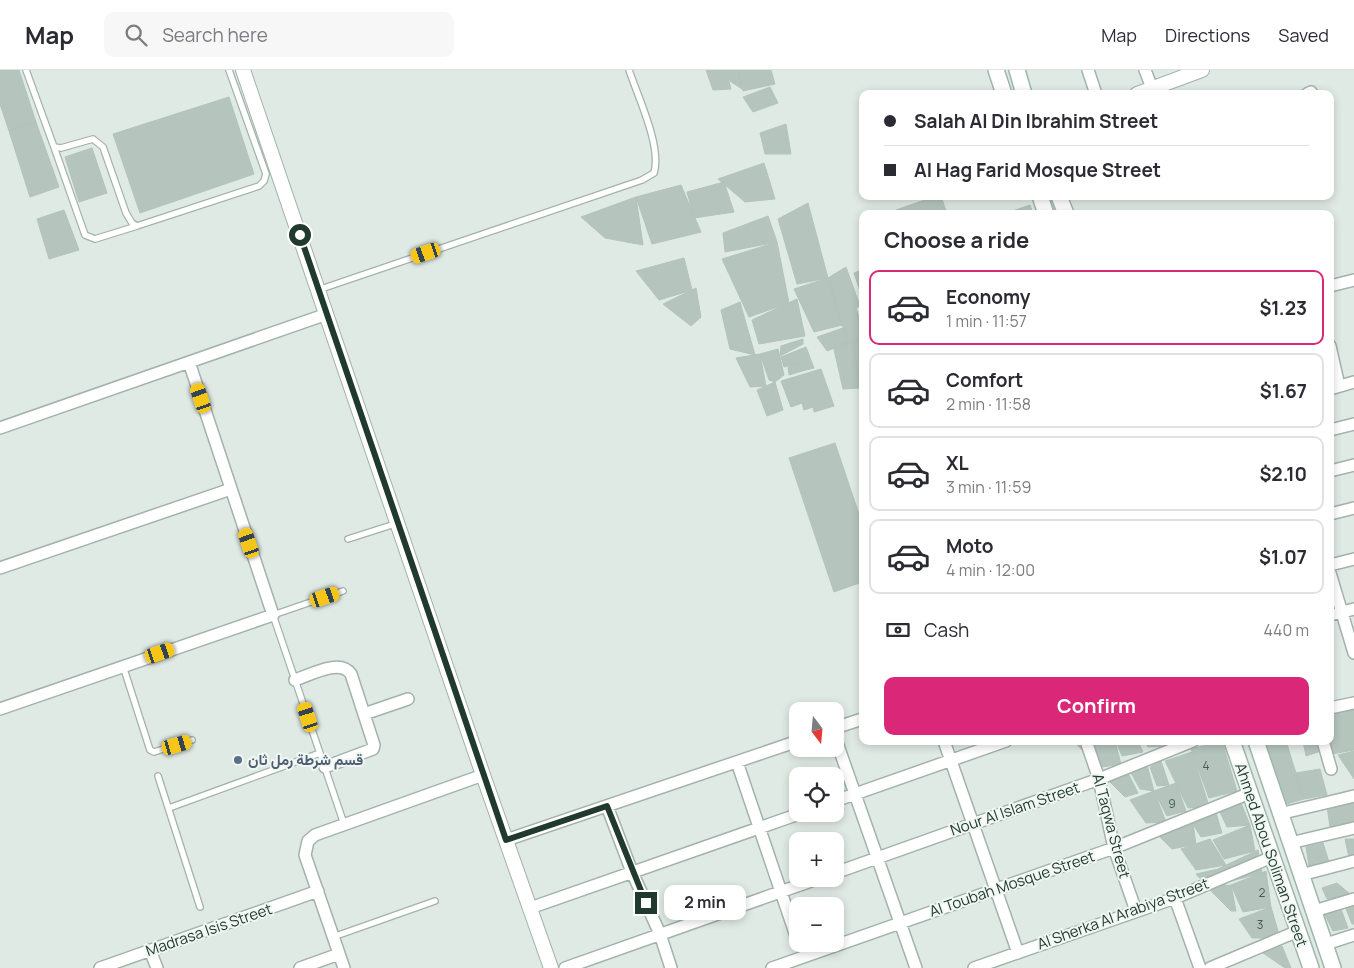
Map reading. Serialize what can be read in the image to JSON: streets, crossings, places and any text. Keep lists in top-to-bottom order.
{
  "streets": {
    "main road": ["Ahmed Abou Soliman Street"],
    "street": [
      "Nour Al Islam Street",
      "Al Taqwa Street",
      "Al Toubah Mosque Street",
      "Al Sherka Al Arabiya Street",
      "Madrasa Isis Street"
    ]
  },
  "crossings": [
    ["Nour Al Islam Street", "Al Taqwa Street"],
    ["Al Taqwa Street", "Al Toubah Mosque Street"],
    ["Al Taqwa Street", "Al Sherka Al Arabiya Street"],
    ["Ahmed Abou Soliman Street", "Al Toubah Mosque Street"],
    ["Ahmed Abou Soliman Street", "Al Sherka Al Arabiya Street"]
  ],
  "places": ["قسم شرطة رمل ثان"],
  "house_numbers": [
    "4",
    "9",
    "2",
    "3"
  ],
  "north": "bottom",
  "page": {
    "header": "Map",
    "search": "Search here",
    "nav": ["Map", "Directions", "Saved"],
    "banner": ["Salah Al Din Ibrahim Street", "Al Hag Farid Mosque Street"],
    "heading": "Choose a ride",
    "list": [
      {
        "name": "Economy",
        "note": "1 min · 11:57",
        "value": "$1.23"
      },
      {
        "name": "Comfort",
        "note": "2 min · 11:58",
        "value": "$1.67"
      },
      {
        "name": "XL",
        "note": "3 min · 11:59",
        "value": "$2.10"
      },
      {
        "name": "Moto",
        "note": "4 min · 12:00",
        "value": "$1.07"
      }
    ],
    "pay": ["Cash", "440 m"],
    "buttons": "Confirm",
    "map_buttons": ["+", "−"],
    "bubble": "2 min"
  }
}
